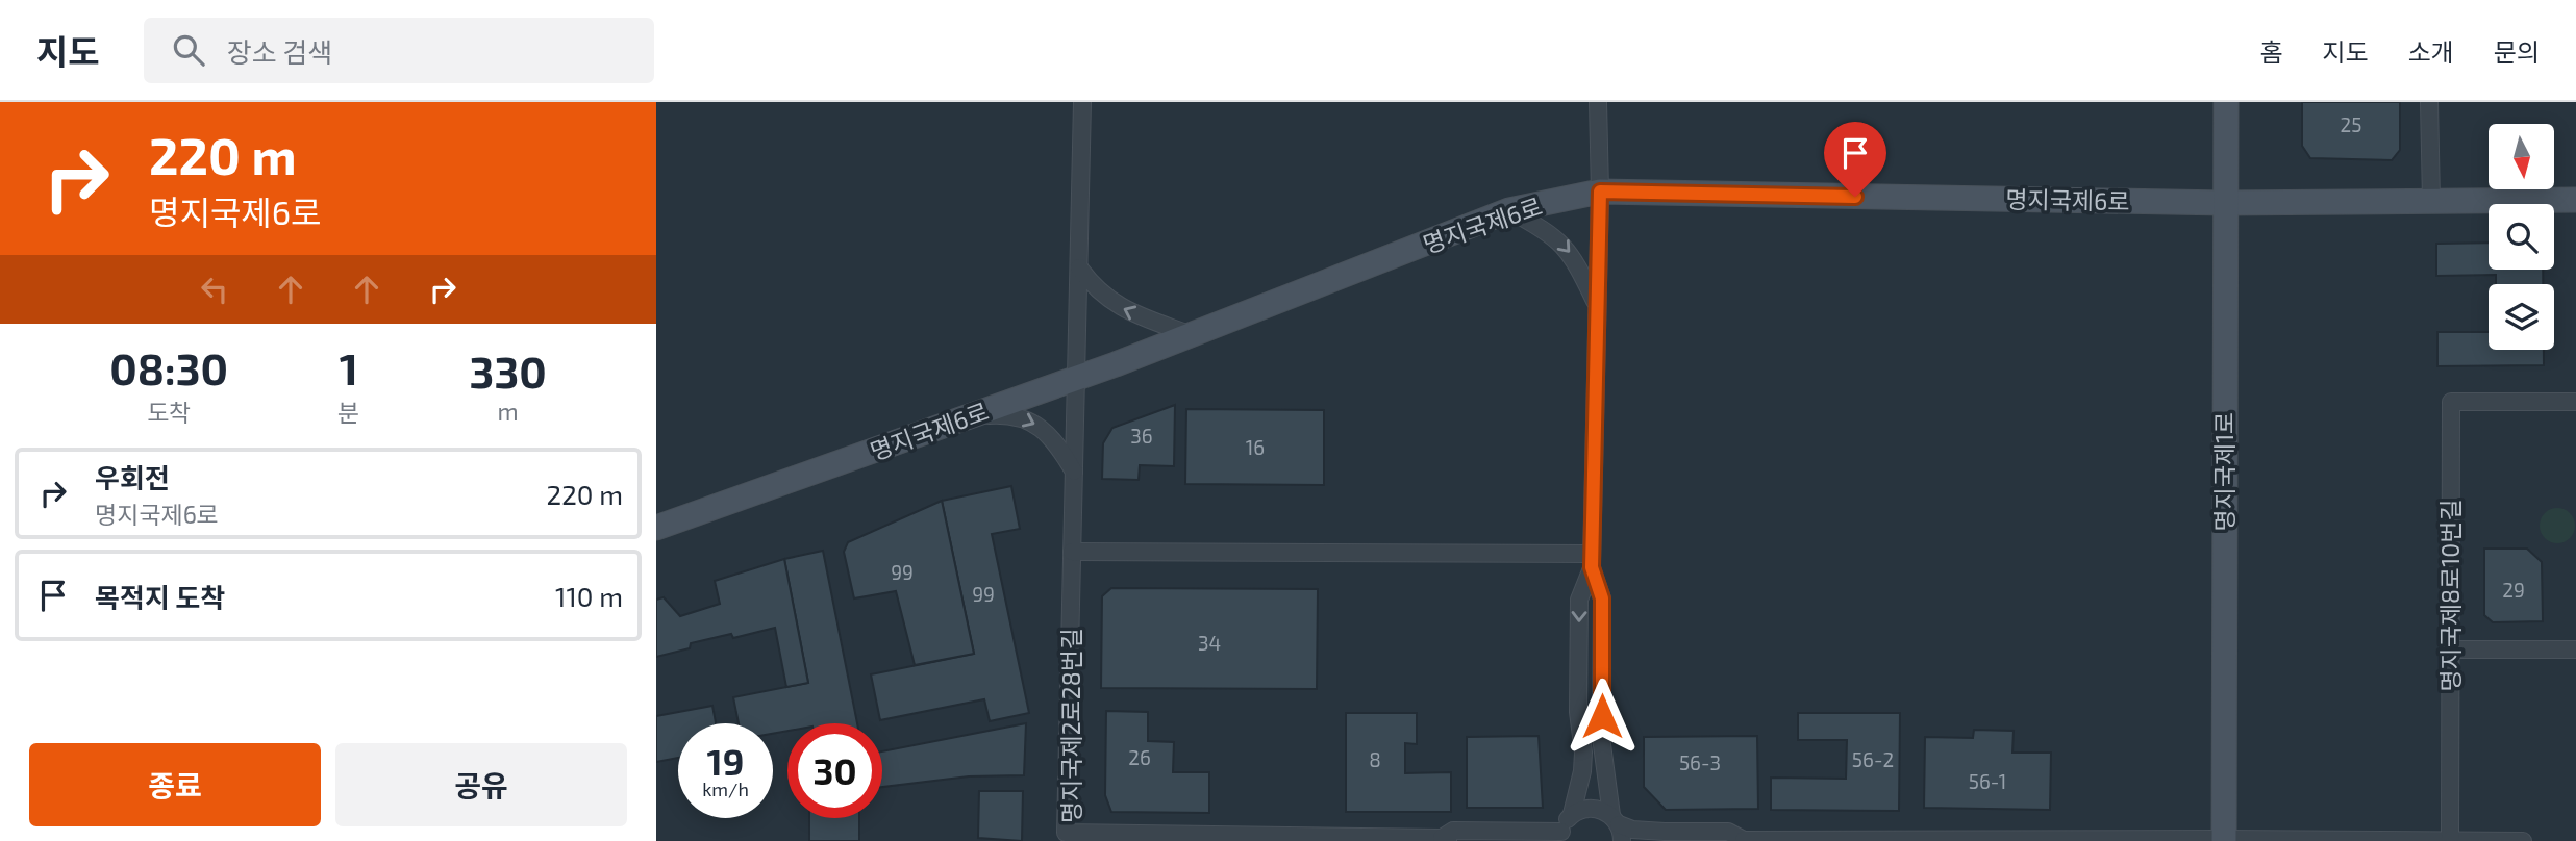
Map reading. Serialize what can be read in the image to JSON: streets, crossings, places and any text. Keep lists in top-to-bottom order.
{
  "streets": {
    "street": [
      "명지국제6로",
      "명지국제1로",
      "명지국제8로10번길",
      "명지국제2로28번길"
    ]
  },
  "crossings": [
    ["명지국제6로", "명지국제1로"],
    ["명지국제6로", "명지국제2로28번길"]
  ],
  "house_numbers": [
    "25",
    "36",
    "16",
    "99",
    "29",
    "99",
    "34",
    "26",
    "8",
    "56-2",
    "56-3",
    "56-1"
  ],
  "north": "bottom",
  "page": {
    "header": "지도",
    "search": "장소 검색",
    "nav": [
      "홈",
      "지도",
      "소개",
      "문의"
    ],
    "turn": ["220 m", "명지국제6로"],
    "eta": [
      "08:30",
      "도착",
      "1",
      "분",
      "330",
      "m"
    ],
    "list": [
      {
        "name": "우회전",
        "note": "명지국제6로",
        "value": "220 m"
      },
      {
        "name": "목적지 도착",
        "value": "110 m"
      }
    ],
    "speed": "19 km/h",
    "limit": "30",
    "buttons": ["종료", "공유"]
  }
}
